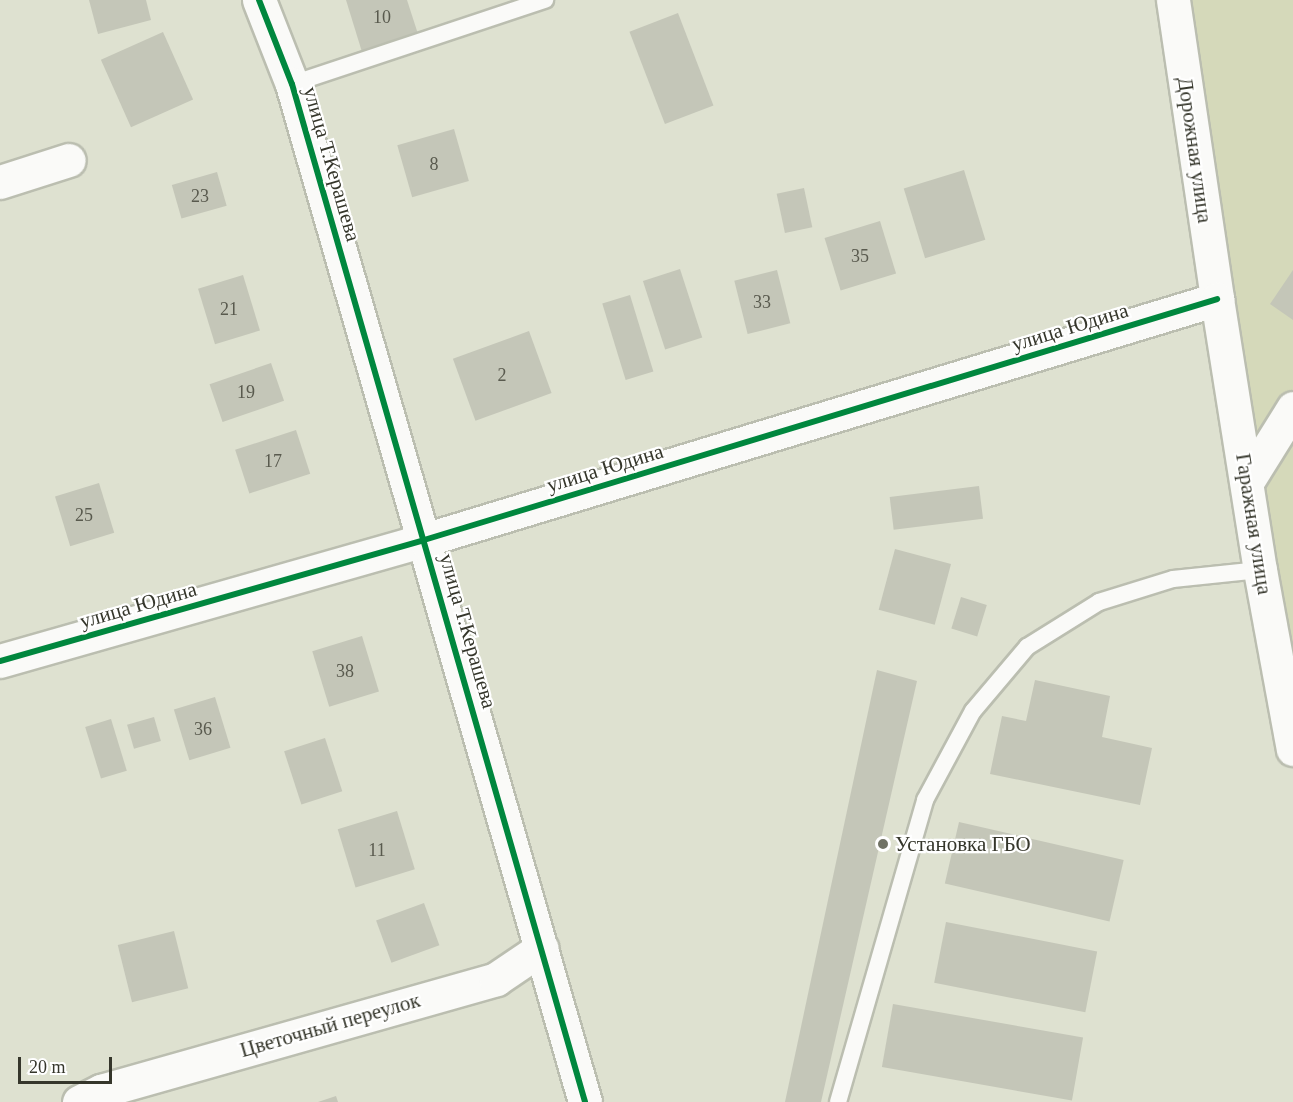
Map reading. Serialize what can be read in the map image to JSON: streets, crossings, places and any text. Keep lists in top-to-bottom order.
{
  "streets": {
    "street": [
      "Дорожная улица",
      "улица Т.Керашева",
      "улица Юдина",
      "Гаражная улица",
      "Цветочный переулок"
    ]
  },
  "crossings": [
    ["Дорожная улица", "улица Юдина"],
    ["Дорожная улица", "Гаражная улица"],
    ["улица Т.Керашева", "улица Юдина"],
    ["улица Т.Керашева", "Цветочный переулок"],
    ["улица Юдина", "Гаражная улица"]
  ],
  "places": ["Установка ГБО"],
  "house_numbers": [
    "10",
    "8",
    "23",
    "35",
    "33",
    "21",
    "2",
    "19",
    "17",
    "25",
    "38",
    "36",
    "11"
  ],
  "scale_bar": "20 m"
}
